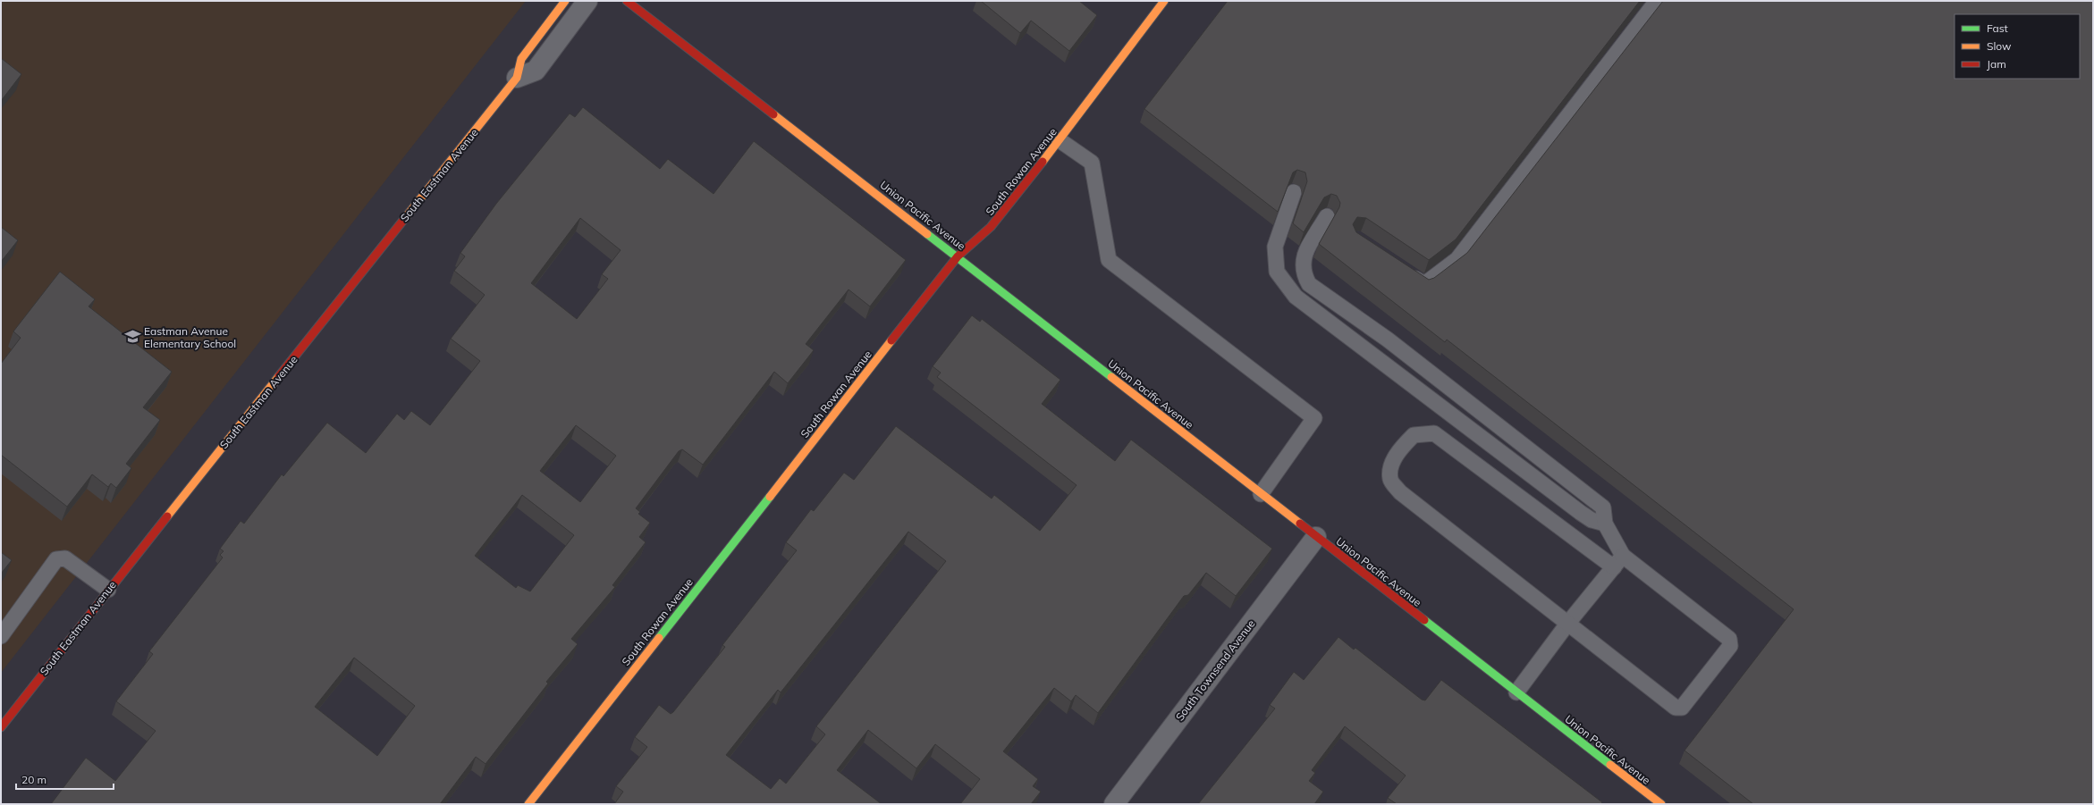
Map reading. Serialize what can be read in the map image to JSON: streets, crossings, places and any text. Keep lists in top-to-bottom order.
{
  "streets": {
    "street": [
      "South Rowan Avenue",
      "South Eastman Avenue",
      "Union Pacific Avenue",
      "South Townsend Avenue"
    ]
  },
  "crossings": [
    ["South Rowan Avenue", "Union Pacific Avenue"],
    ["Union Pacific Avenue", "South Townsend Avenue"]
  ],
  "places": {
    "school or university": ["Eastman Avenue Elementary School"]
  },
  "legend": ["Fast", "Slow", "Jam"],
  "scale_bar": "20 m"
}
